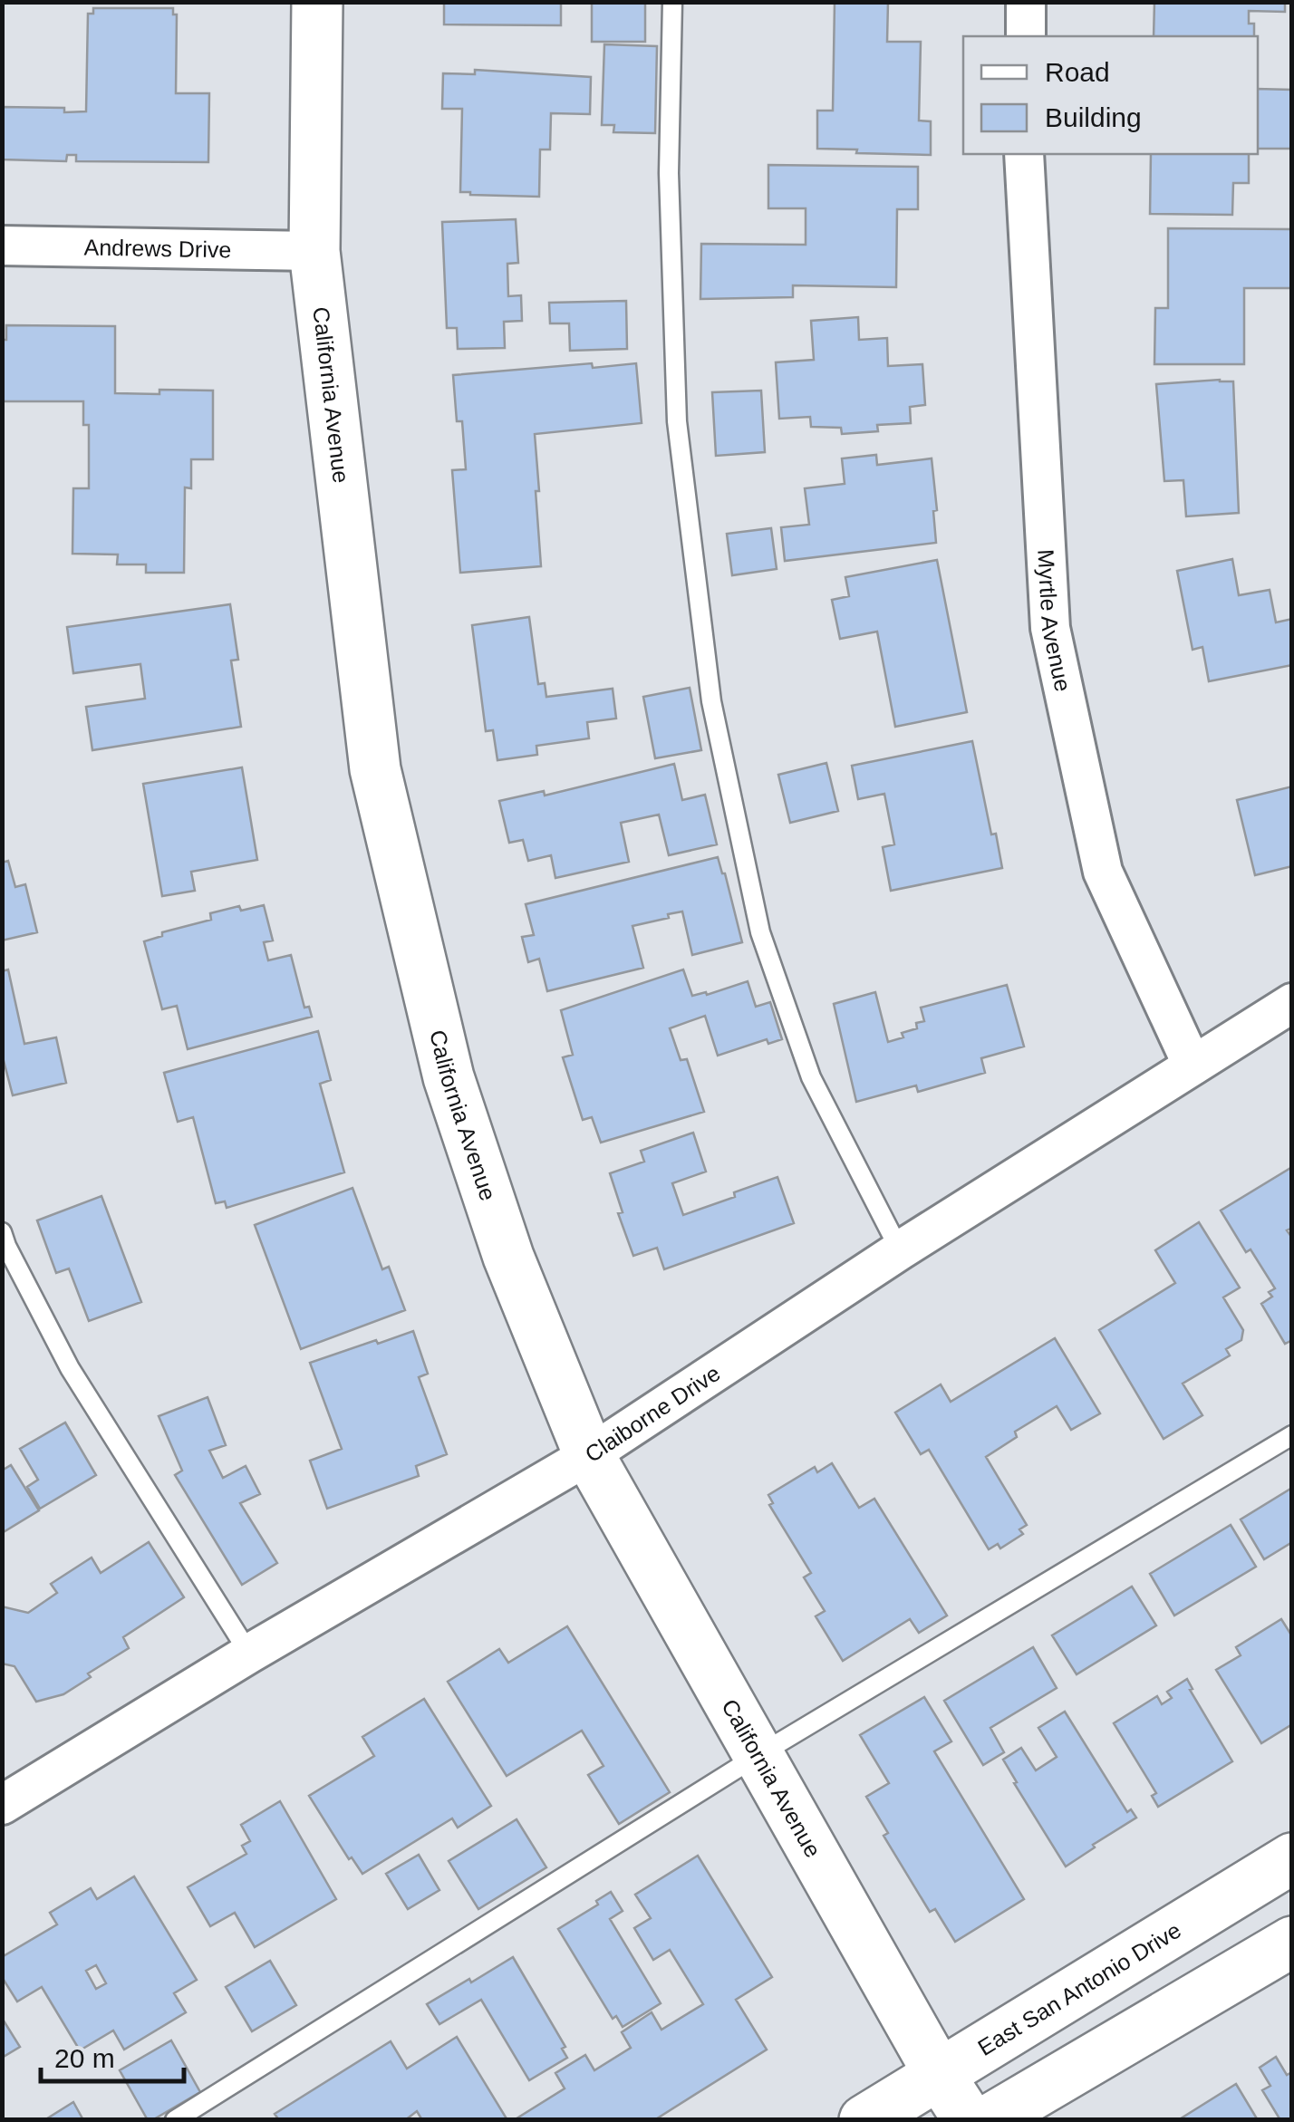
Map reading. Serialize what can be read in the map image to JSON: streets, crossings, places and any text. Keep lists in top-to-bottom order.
{
  "streets": {
    "street": [
      "Andrews Drive",
      "California Avenue",
      "Myrtle Avenue",
      "Claiborne Drive",
      "East San Antonio Drive"
    ]
  },
  "crossings": [
    ["Andrews Drive", "California Avenue"],
    ["California Avenue", "Claiborne Drive"],
    ["California Avenue", "East San Antonio Drive"],
    ["Myrtle Avenue", "Claiborne Drive"]
  ],
  "legend": ["Road", "Building"],
  "scale_bar": "20 m"
}
